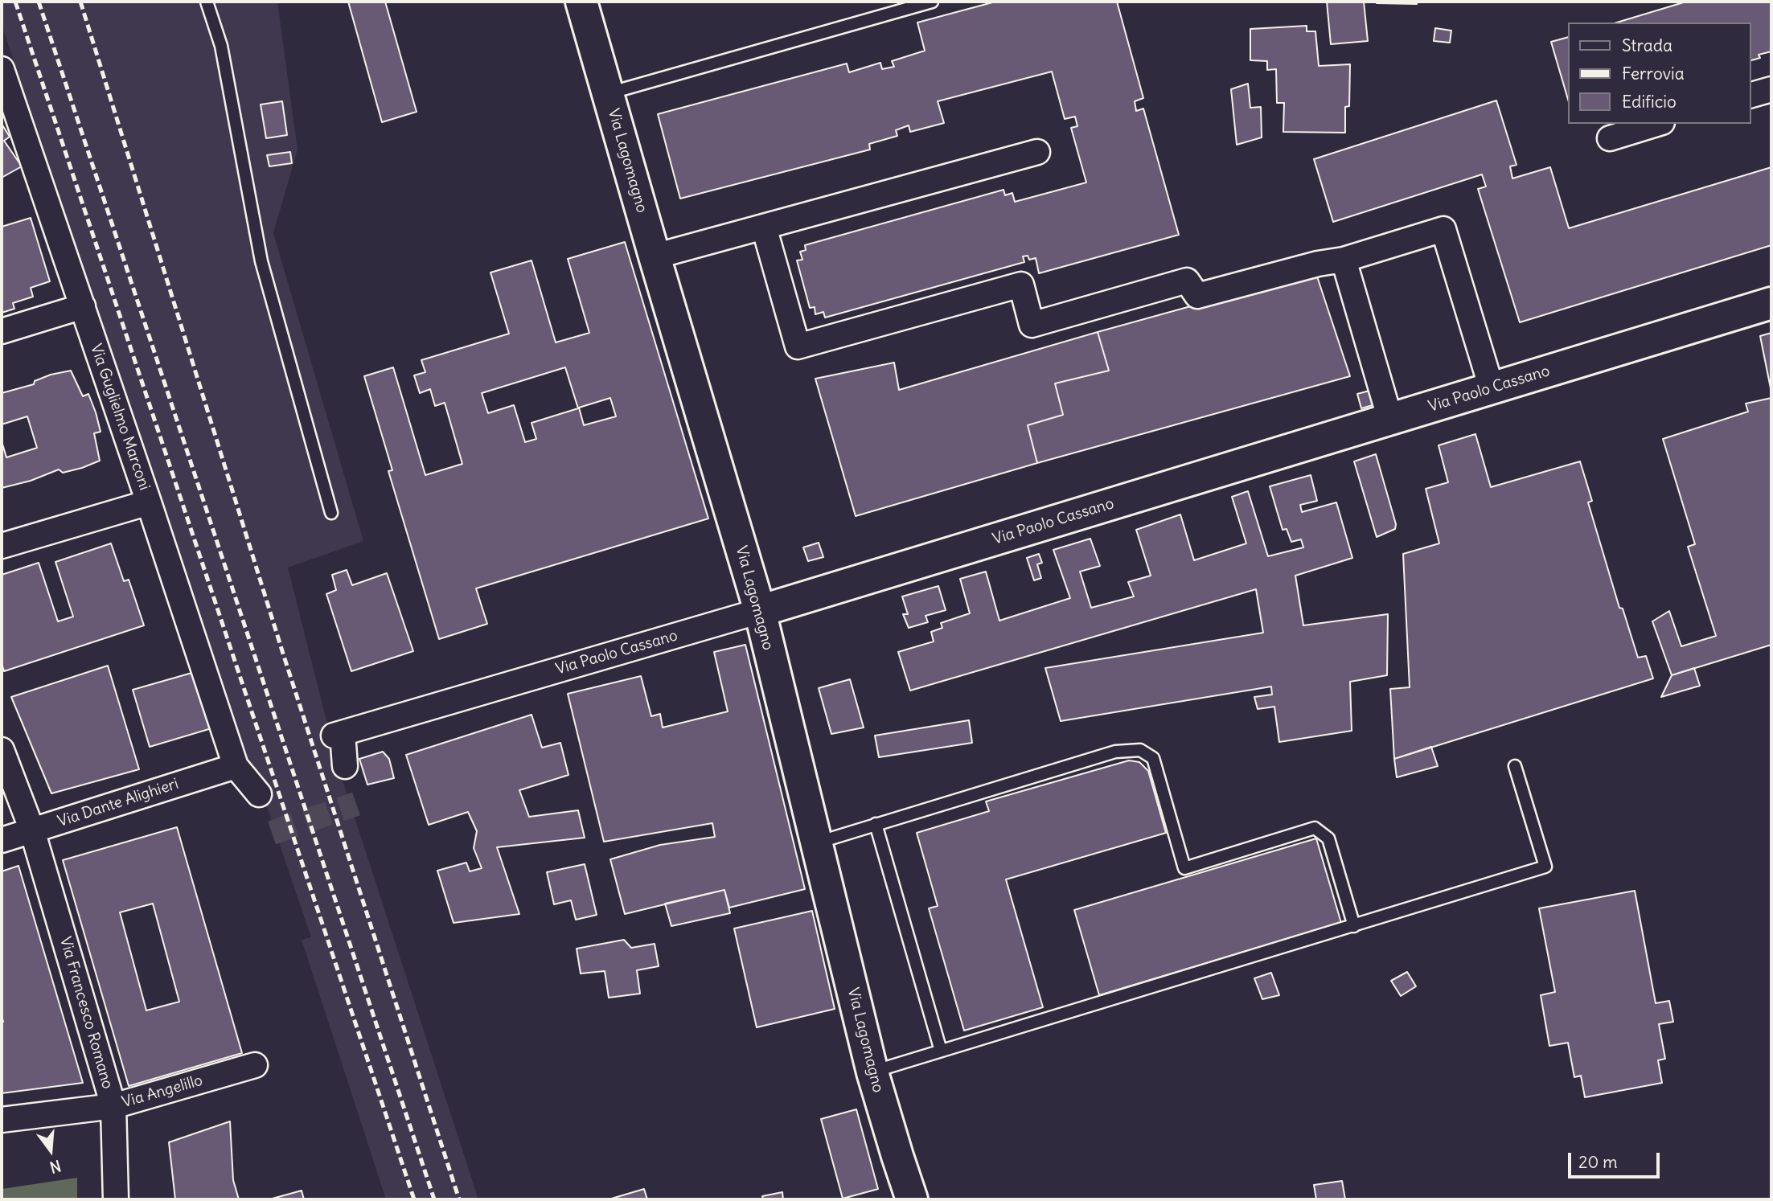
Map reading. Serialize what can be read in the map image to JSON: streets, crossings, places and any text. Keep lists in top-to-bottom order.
{
  "streets": {
    "main road": ["Via Lagomagno", "Via Paolo Cassano"],
    "street": [
      "Via Guglielmo Marconi",
      "Via Dante Alighieri",
      "Via Francesco Romano",
      "Via Angelillo"
    ]
  },
  "crossings": [
    ["Via Lagomagno", "Via Paolo Cassano"],
    ["Via Guglielmo Marconi", "Via Dante Alighieri"],
    ["Via Dante Alighieri", "Via Francesco Romano"],
    ["Via Francesco Romano", "Via Angelillo"]
  ],
  "legend": ["Strada", "Ferrovia", "Edificio"],
  "scale_bar": "20 m",
  "north": "bottom"
}
